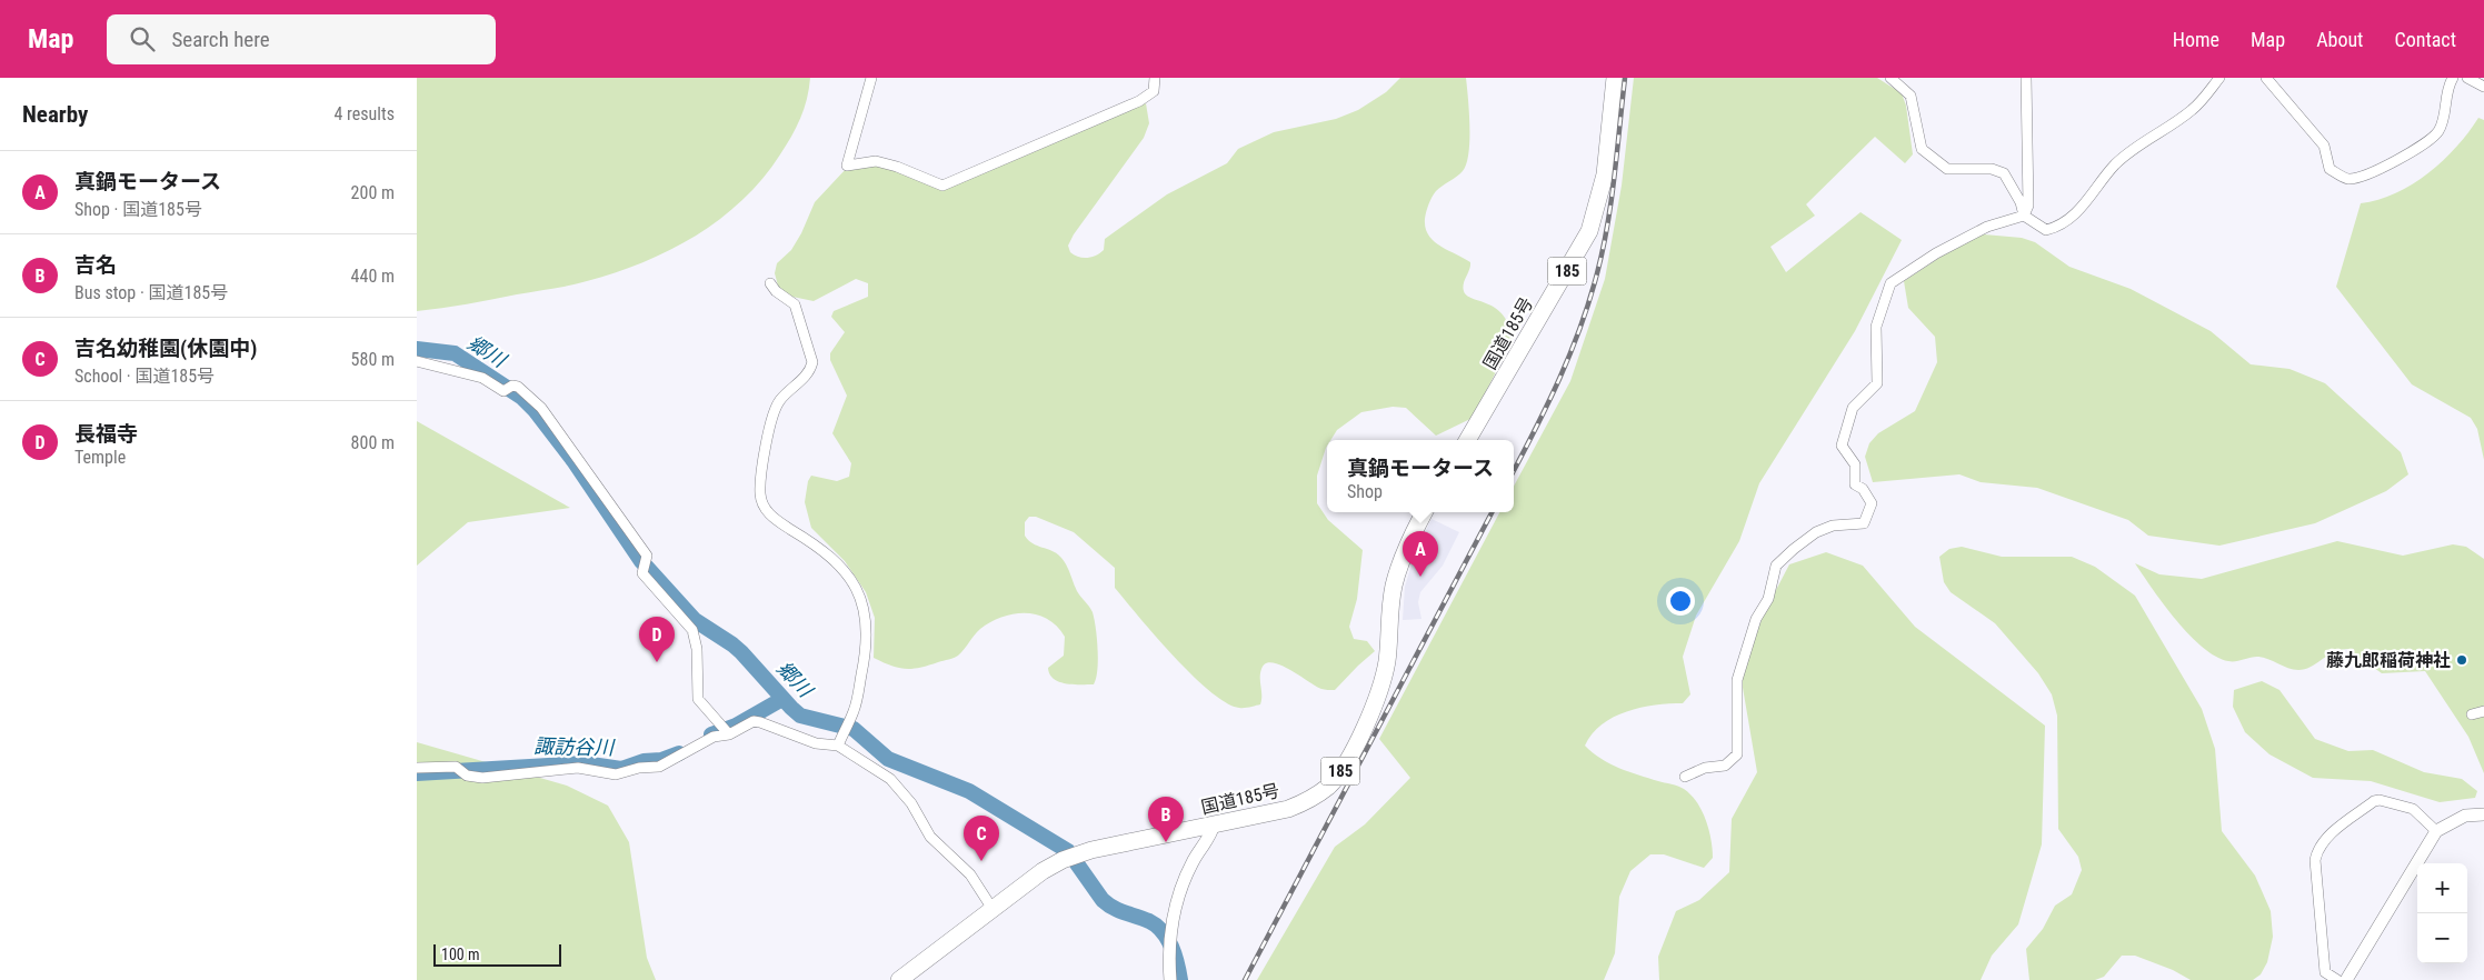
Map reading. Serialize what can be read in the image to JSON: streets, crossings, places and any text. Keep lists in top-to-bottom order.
{
  "streets": {
    "highway": ["185", "国道185号"]
  },
  "water": ["郷川", "諏訪谷川"],
  "places": ["藤九郎稲荷神社"],
  "scale_bar": "100 m",
  "page": {
    "header": "Map",
    "search": "Search here",
    "nav": [
      "Home",
      "Map",
      "About",
      "Contact"
    ],
    "heading": ["Nearby", "4 results"],
    "list": [
      {
        "mark": "A",
        "name": "真鍋モータース",
        "note": "Shop · 国道185号",
        "value": "200 m"
      },
      {
        "mark": "B",
        "name": "吉名",
        "note": "Bus stop · 国道185号",
        "value": "440 m"
      },
      {
        "mark": "C",
        "name": "吉名幼稚園(休園中)",
        "note": "School · 国道185号",
        "value": "580 m"
      },
      {
        "mark": "D",
        "name": "長福寺",
        "note": "Temple",
        "value": "800 m"
      }
    ],
    "popup": ["真鍋モータース", "Shop"],
    "pins": [
      "A",
      "D",
      "B",
      "C"
    ],
    "map_buttons": ["+", "−"],
    "scale": "100 m"
  }
}
